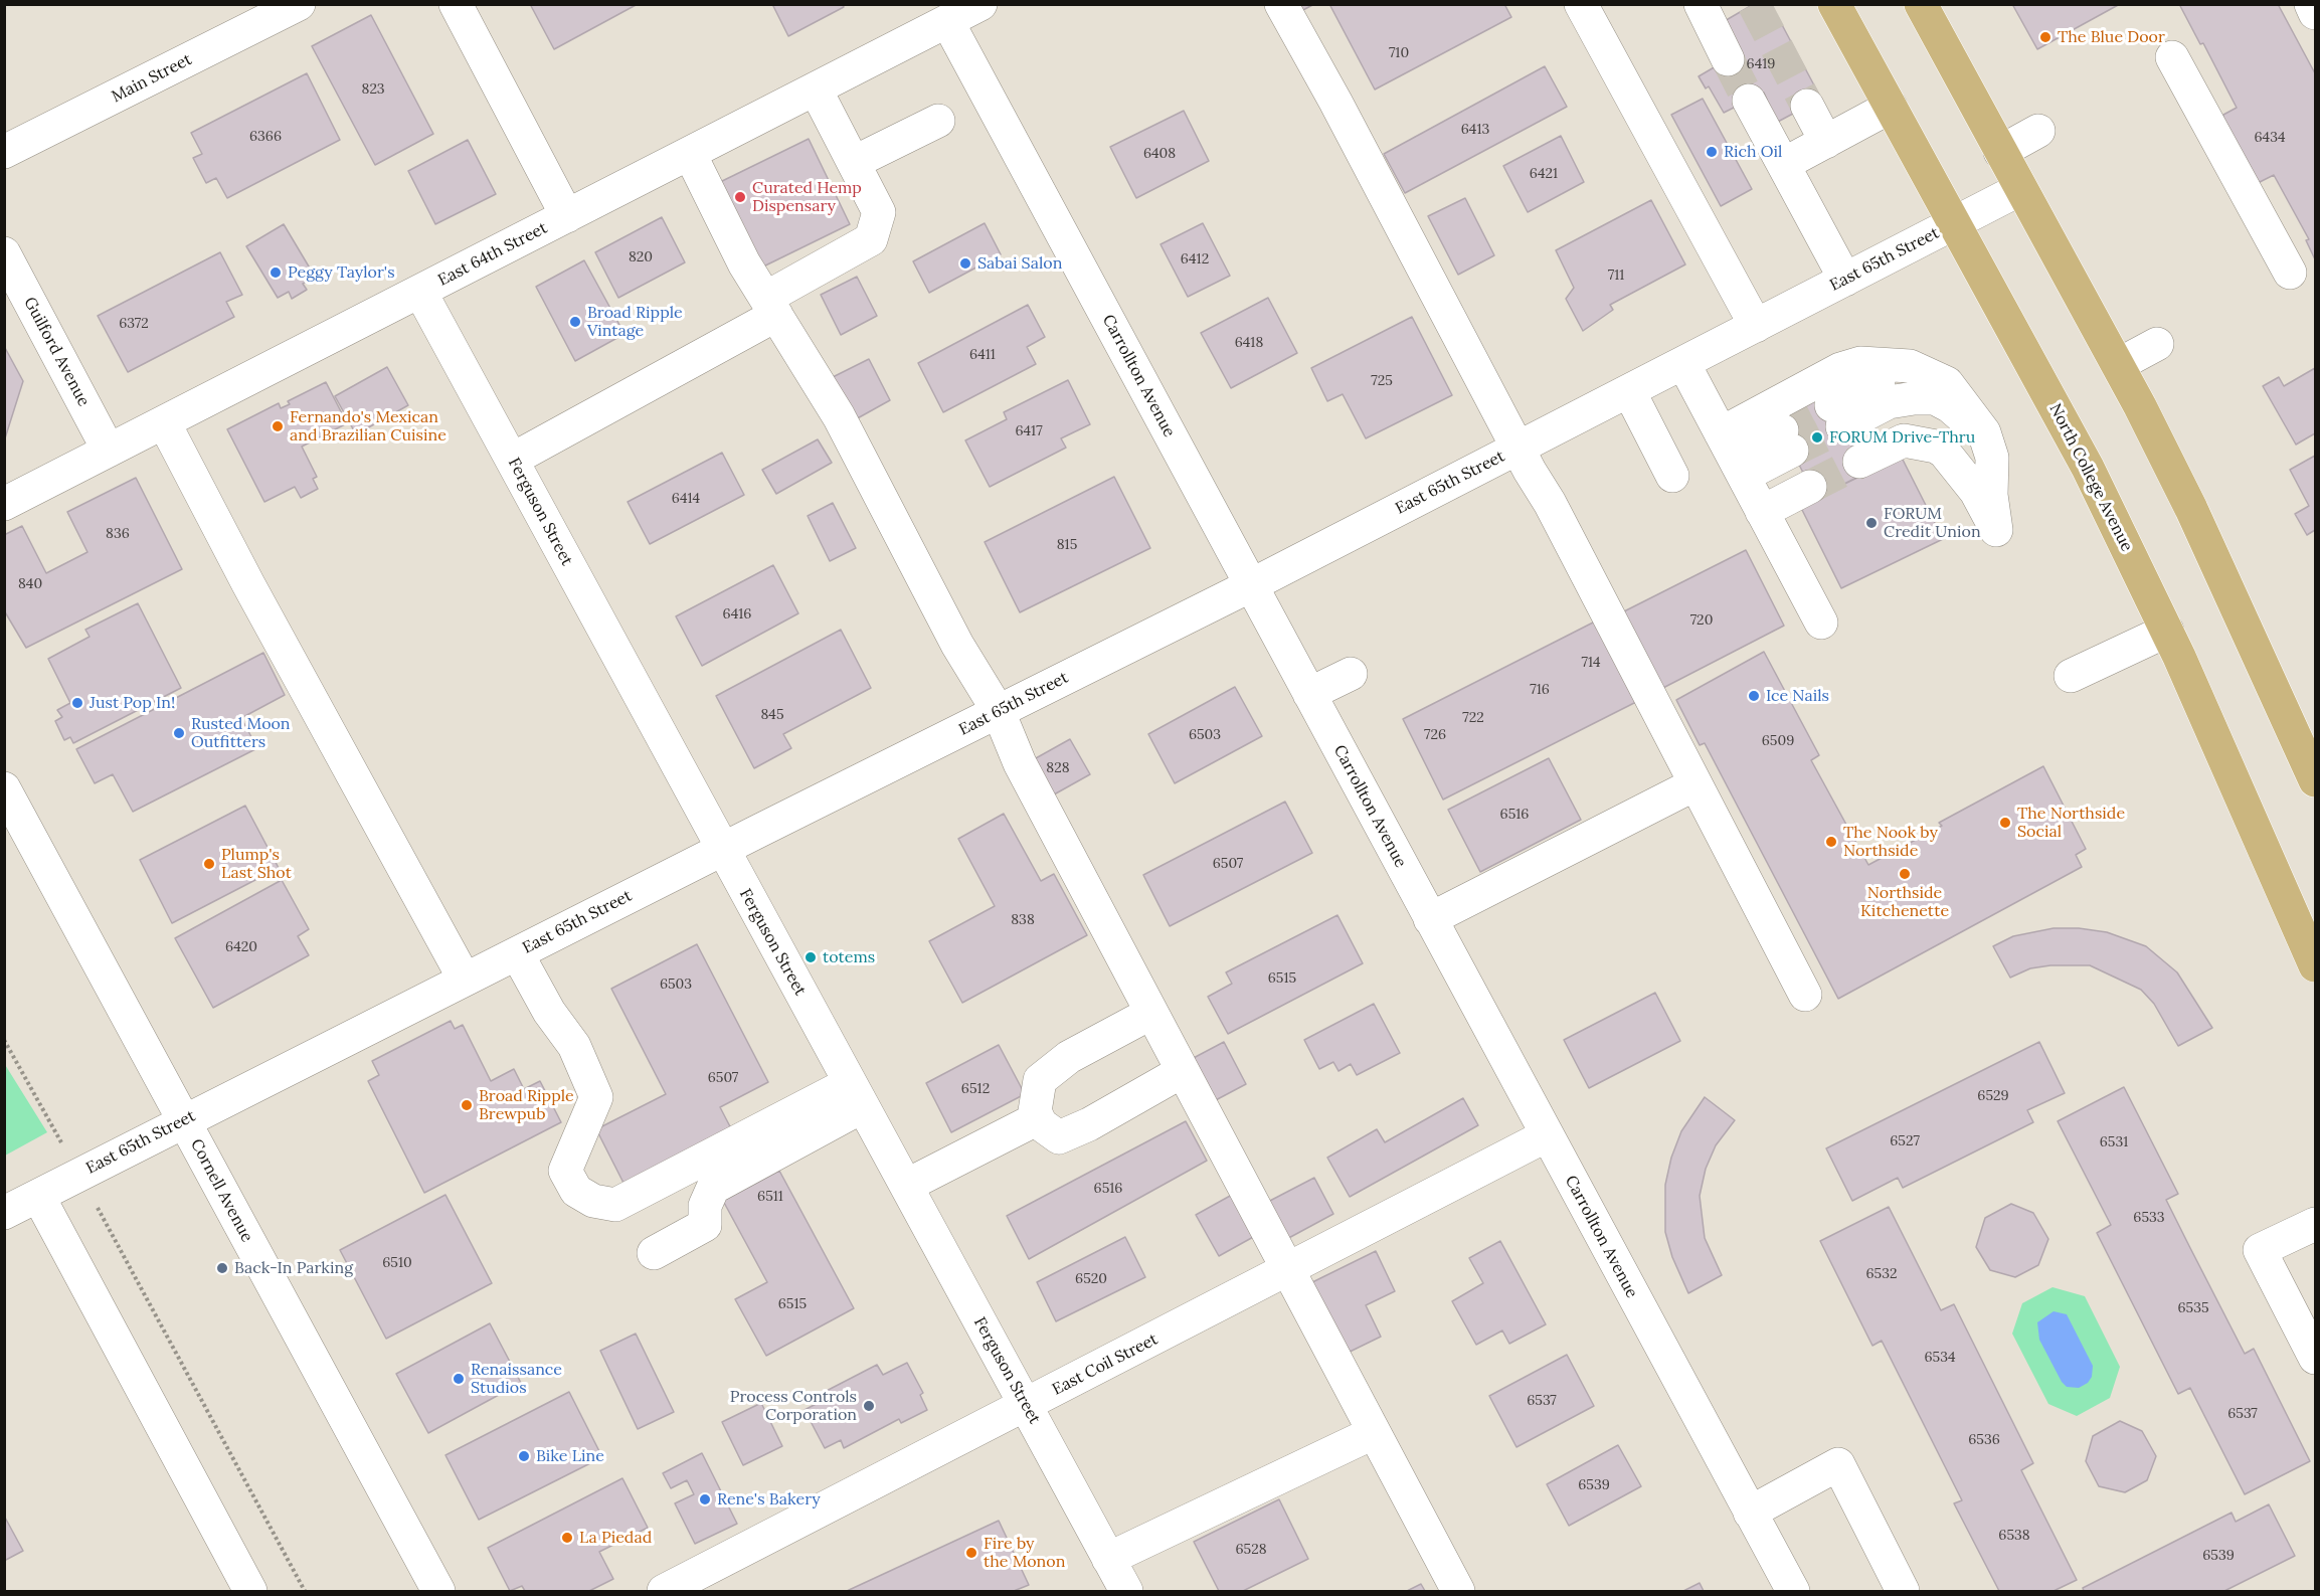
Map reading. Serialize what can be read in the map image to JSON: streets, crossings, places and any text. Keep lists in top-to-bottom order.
{
  "streets": {
    "main road": ["North College Avenue"],
    "street": [
      "Main Street",
      "East 64th Street",
      "East 65th Street",
      "Guilford Avenue",
      "Carrollton Avenue",
      "Ferguson Street",
      "Cornell Avenue",
      "East Coil Street"
    ]
  },
  "crossings": [
    ["East 64th Street", "Guilford Avenue"],
    ["East 64th Street", "Carrollton Avenue"],
    ["East 64th Street", "Ferguson Street"],
    ["East 65th Street", "Carrollton Avenue"],
    ["East 65th Street", "North College Avenue"],
    ["East 65th Street", "Ferguson Street"],
    ["East 65th Street", "Cornell Avenue"],
    ["Carrollton Avenue", "East Coil Street"],
    ["Ferguson Street", "East Coil Street"]
  ],
  "places": [
    "The Blue Door",
    "Rich Oil",
    "Curated Hemp Dispensary",
    "Sabai Salon",
    "Peggy Taylor's",
    "Broad Ripple Vintage",
    "Fernando's Mexican and Brazilian Cuisine",
    "FORUM Drive-Thru",
    "FORUM Credit Union",
    "Ice Nails",
    "Just Pop In!",
    "Rusted Moon Outfitters",
    "The Northside Social",
    "The Nook by Northside",
    "Plump's Last Shot",
    "Northside Kitchenette",
    "totems",
    "Broad Ripple Brewpub",
    "Back-In Parking",
    "Renaissance Studios",
    "Process Controls Corporation",
    "Bike Line",
    "Rene's Bakery",
    "La Piedad",
    "Fire by the Monon"
  ],
  "house_numbers": [
    "710",
    "6419",
    "823",
    "6413",
    "6366",
    "6434",
    "6408",
    "6421",
    "820",
    "6412",
    "711",
    "6372",
    "6418",
    "6411",
    "725",
    "6417",
    "6414",
    "836",
    "815",
    "840",
    "6416",
    "720",
    "714",
    "716",
    "845",
    "722",
    "6503",
    "726",
    "6509",
    "828",
    "6516",
    "6507",
    "838",
    "6420",
    "6515",
    "6503",
    "6507",
    "6512",
    "6529",
    "6527",
    "6531",
    "6516",
    "6511",
    "6533",
    "6510",
    "6532",
    "6520",
    "6515",
    "6535",
    "6534",
    "6537",
    "6537",
    "6536",
    "6539",
    "6538",
    "6528",
    "6539"
  ]
}
